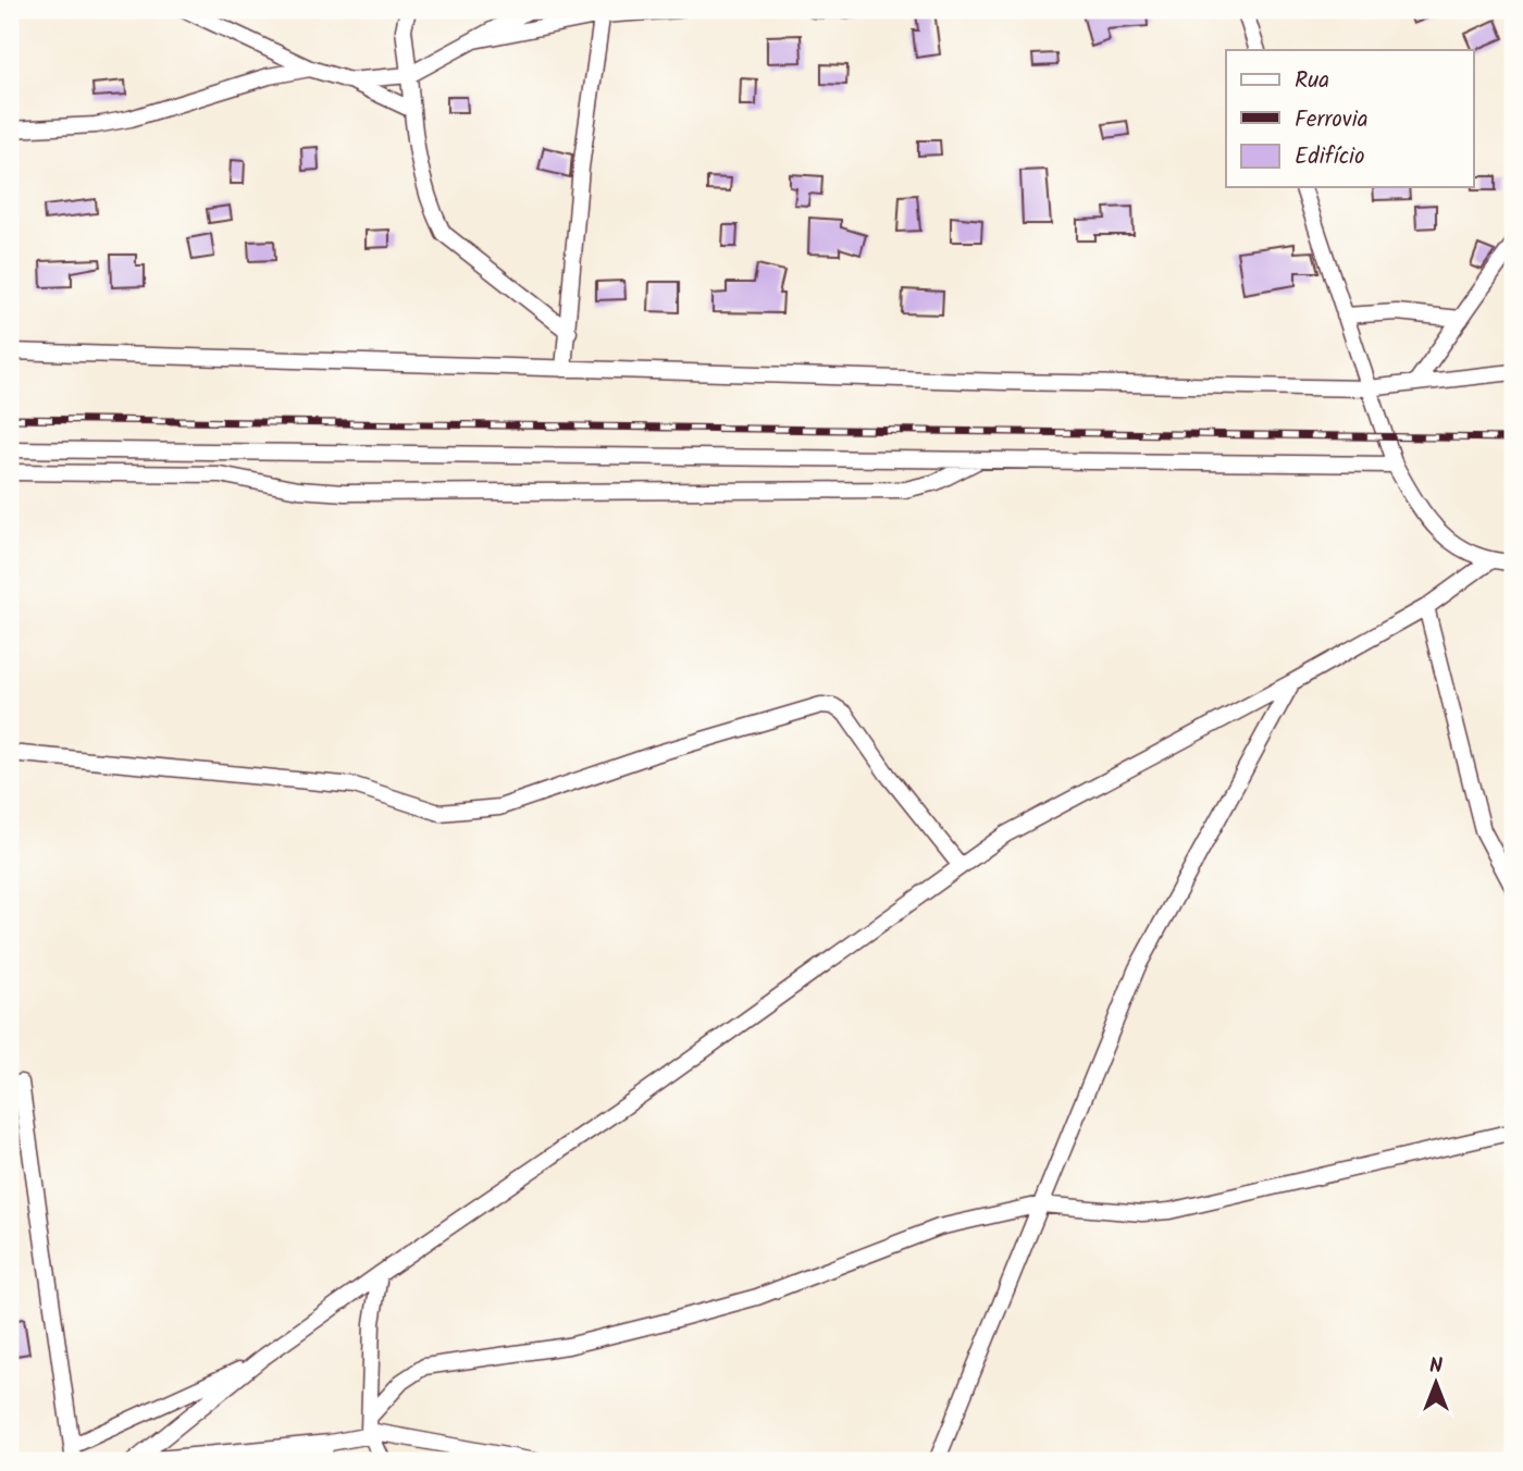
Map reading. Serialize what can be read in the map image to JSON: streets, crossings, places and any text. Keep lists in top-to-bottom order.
{
  "legend": ["Rua", "Ferrovia", "Edifício"],
  "north": "top"
}
